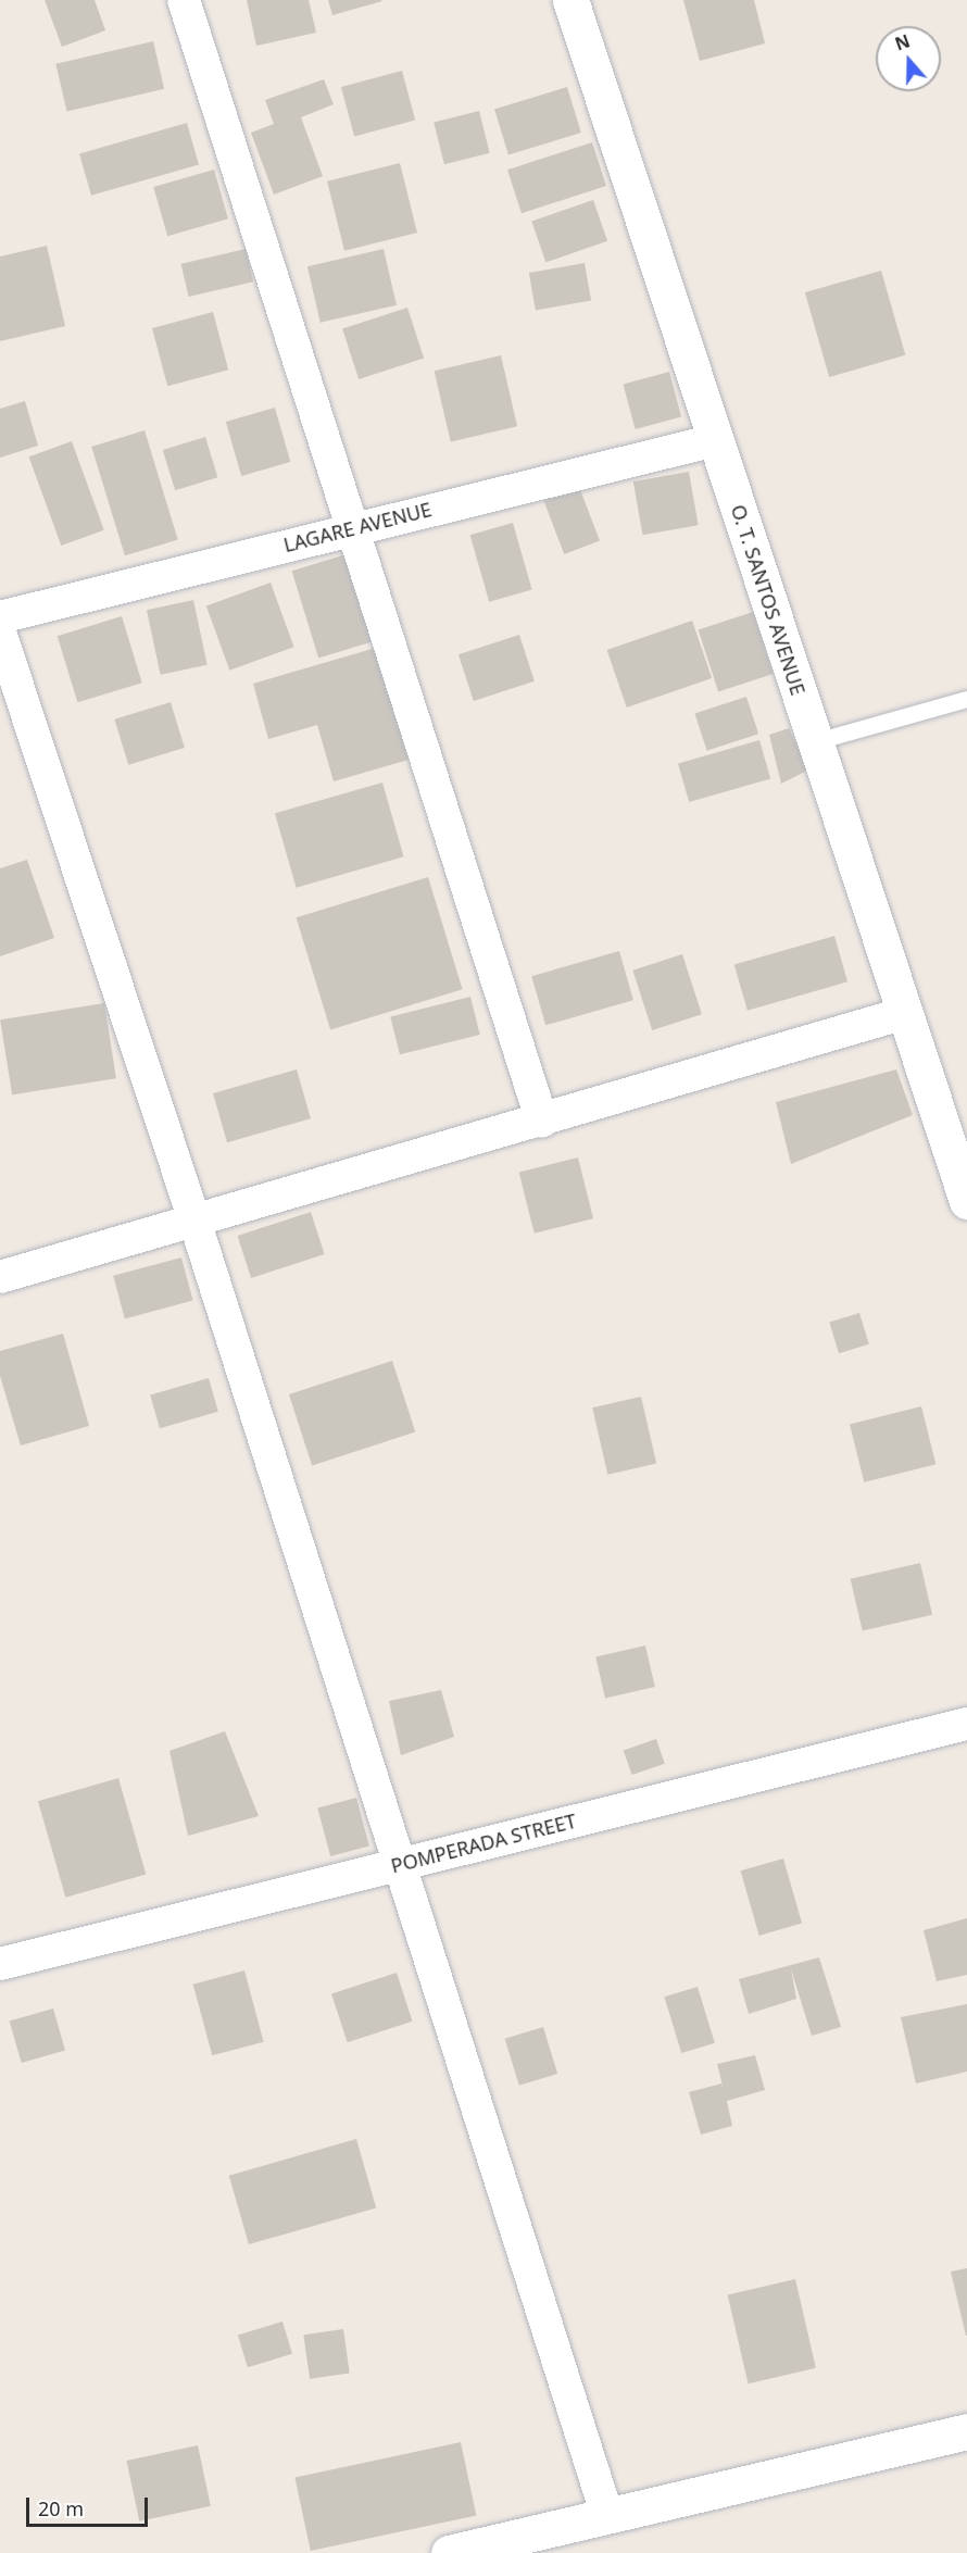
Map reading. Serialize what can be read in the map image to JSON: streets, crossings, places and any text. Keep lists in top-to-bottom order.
{
  "streets": {
    "street": ["LAGARE AVENUE", "O. T. SANTOS AVENUE", "POMPERADA STREET"]
  },
  "crossings": [
    ["LAGARE AVENUE", "O. T. SANTOS AVENUE"]
  ],
  "scale_bar": "20 m",
  "north": "top"
}
